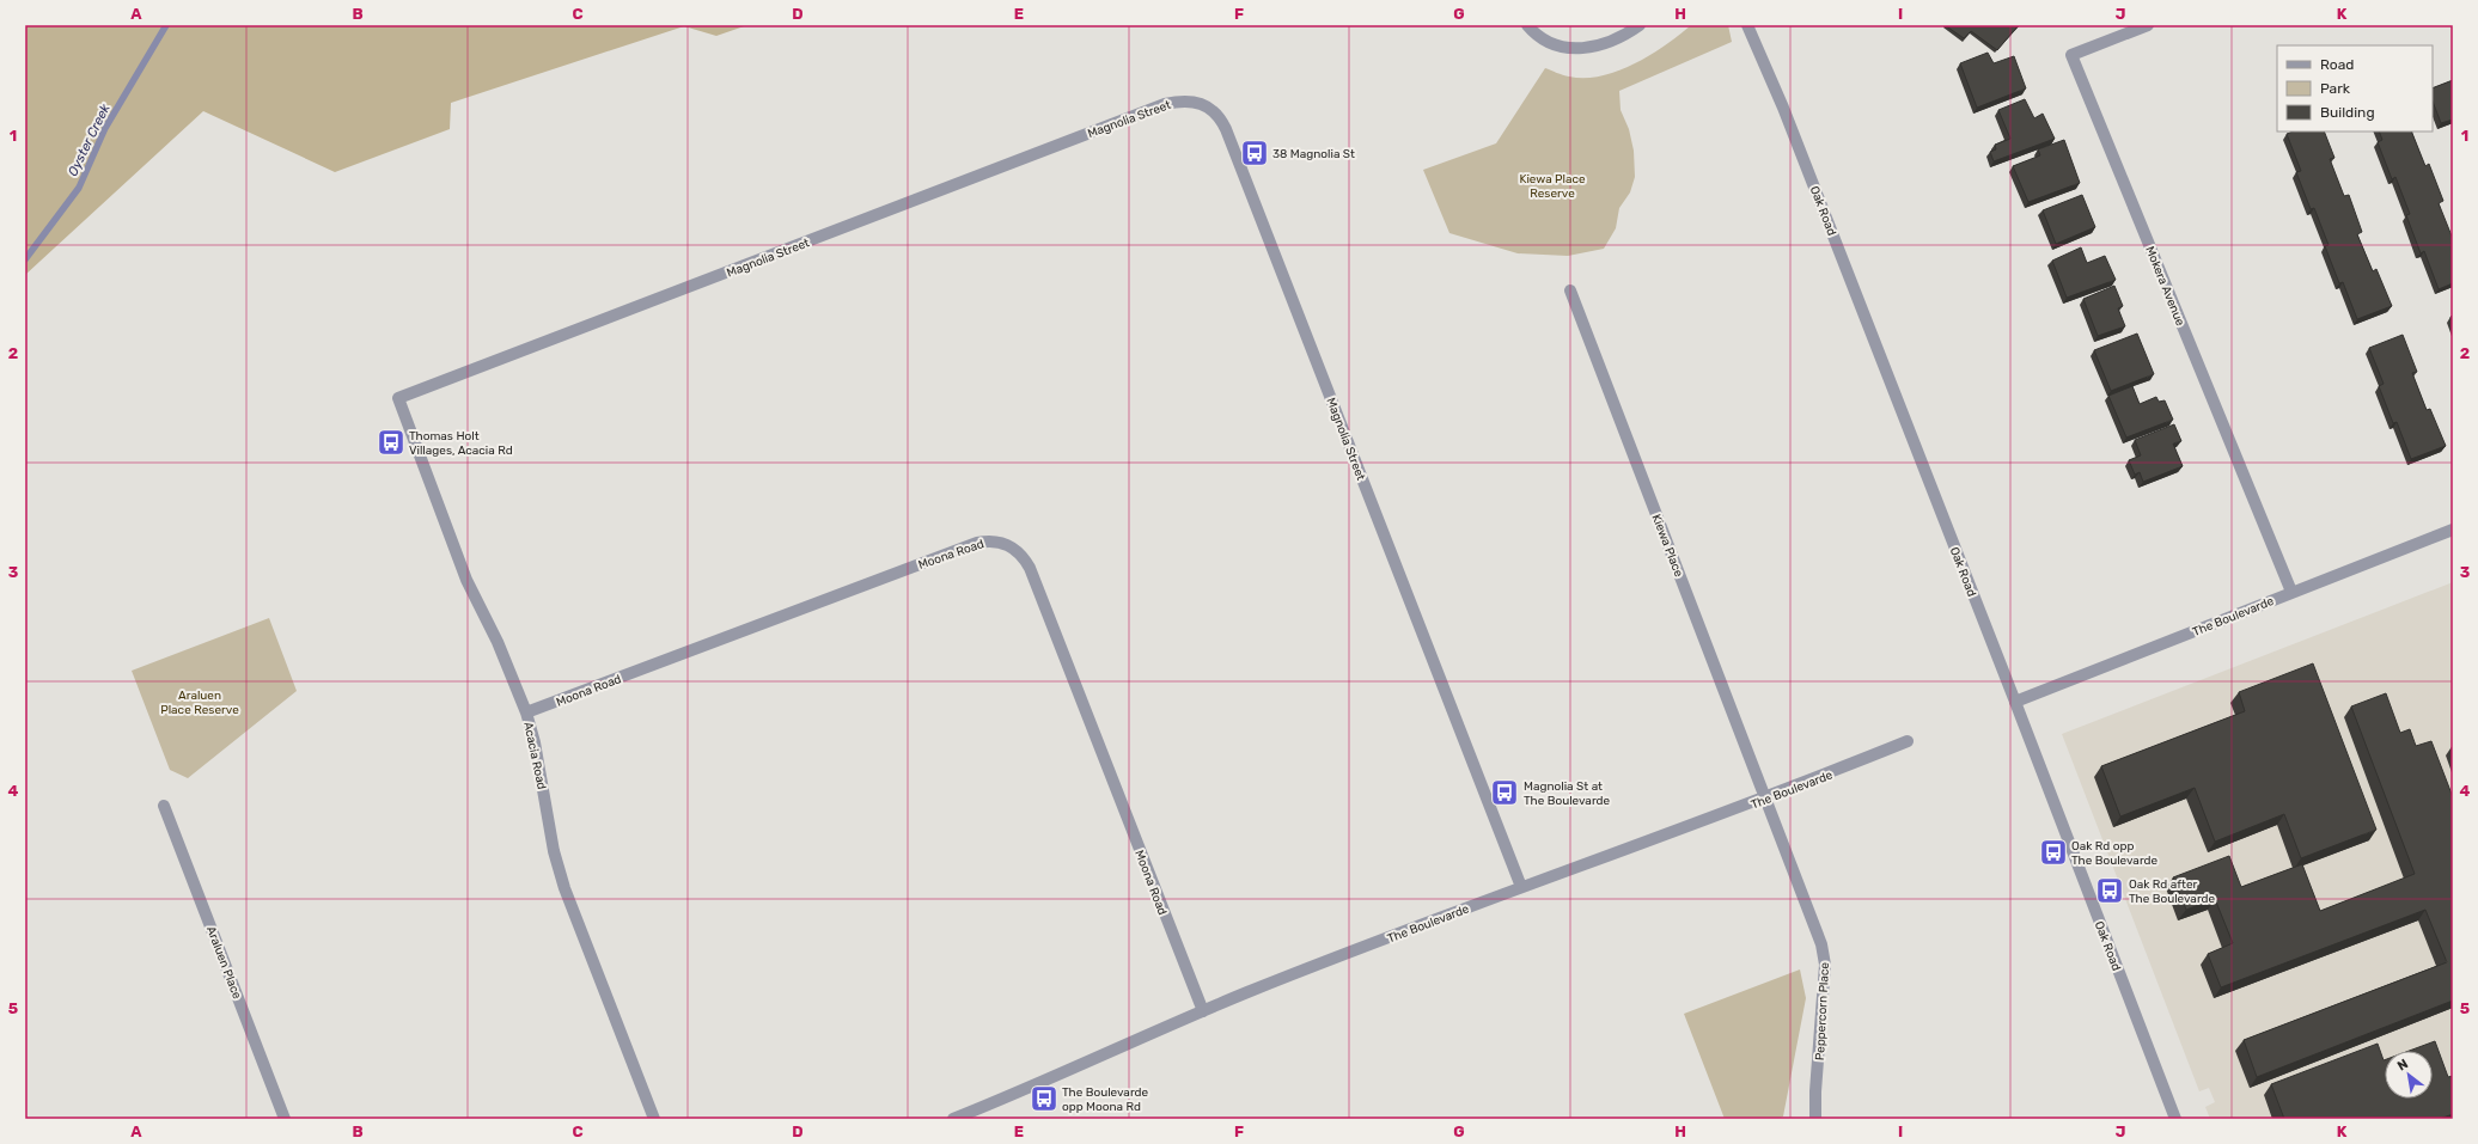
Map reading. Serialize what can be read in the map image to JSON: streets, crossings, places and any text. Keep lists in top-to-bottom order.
{
  "streets": {
    "street": [
      "Magnolia Street",
      "Oak Road",
      "Mokera Avenue",
      "Kiewa Place",
      "Moona Road",
      "The Boulevarde",
      "Acacia Road",
      "Araluen Place",
      "Peppercorn Place"
    ]
  },
  "crossings": [
    ["Magnolia Street", "The Boulevarde"],
    ["Magnolia Street", "Acacia Road"],
    ["Oak Road", "The Boulevarde"],
    ["Mokera Avenue", "The Boulevarde"],
    ["Kiewa Place", "The Boulevarde"],
    ["Kiewa Place", "Peppercorn Place"],
    ["Moona Road", "The Boulevarde"],
    ["Moona Road", "Acacia Road"],
    ["The Boulevarde", "Peppercorn Place"]
  ],
  "water": ["Oyster Creek"],
  "parks": ["Kiewa Place Reserve", "Araluen Place Reserve"],
  "places": {
    "bus stop": [
      "38 Magnolia St",
      "Thomas Holt Villages, Acacia Rd",
      "Magnolia St at The Boulevarde",
      "Oak Rd opp The Boulevarde",
      "Oak Rd after The Boulevarde",
      "The Boulevarde opp Moona Rd"
    ]
  },
  "legend": ["Road", "Park", "Building"],
  "north": "top left",
  "grid": {
    "columns": [
      "A",
      "B",
      "C",
      "D",
      "E",
      "F",
      "G",
      "H",
      "I",
      "J",
      "K"
    ],
    "rows": [
      "1",
      "2",
      "3",
      "4",
      "5"
    ]
  }
}
